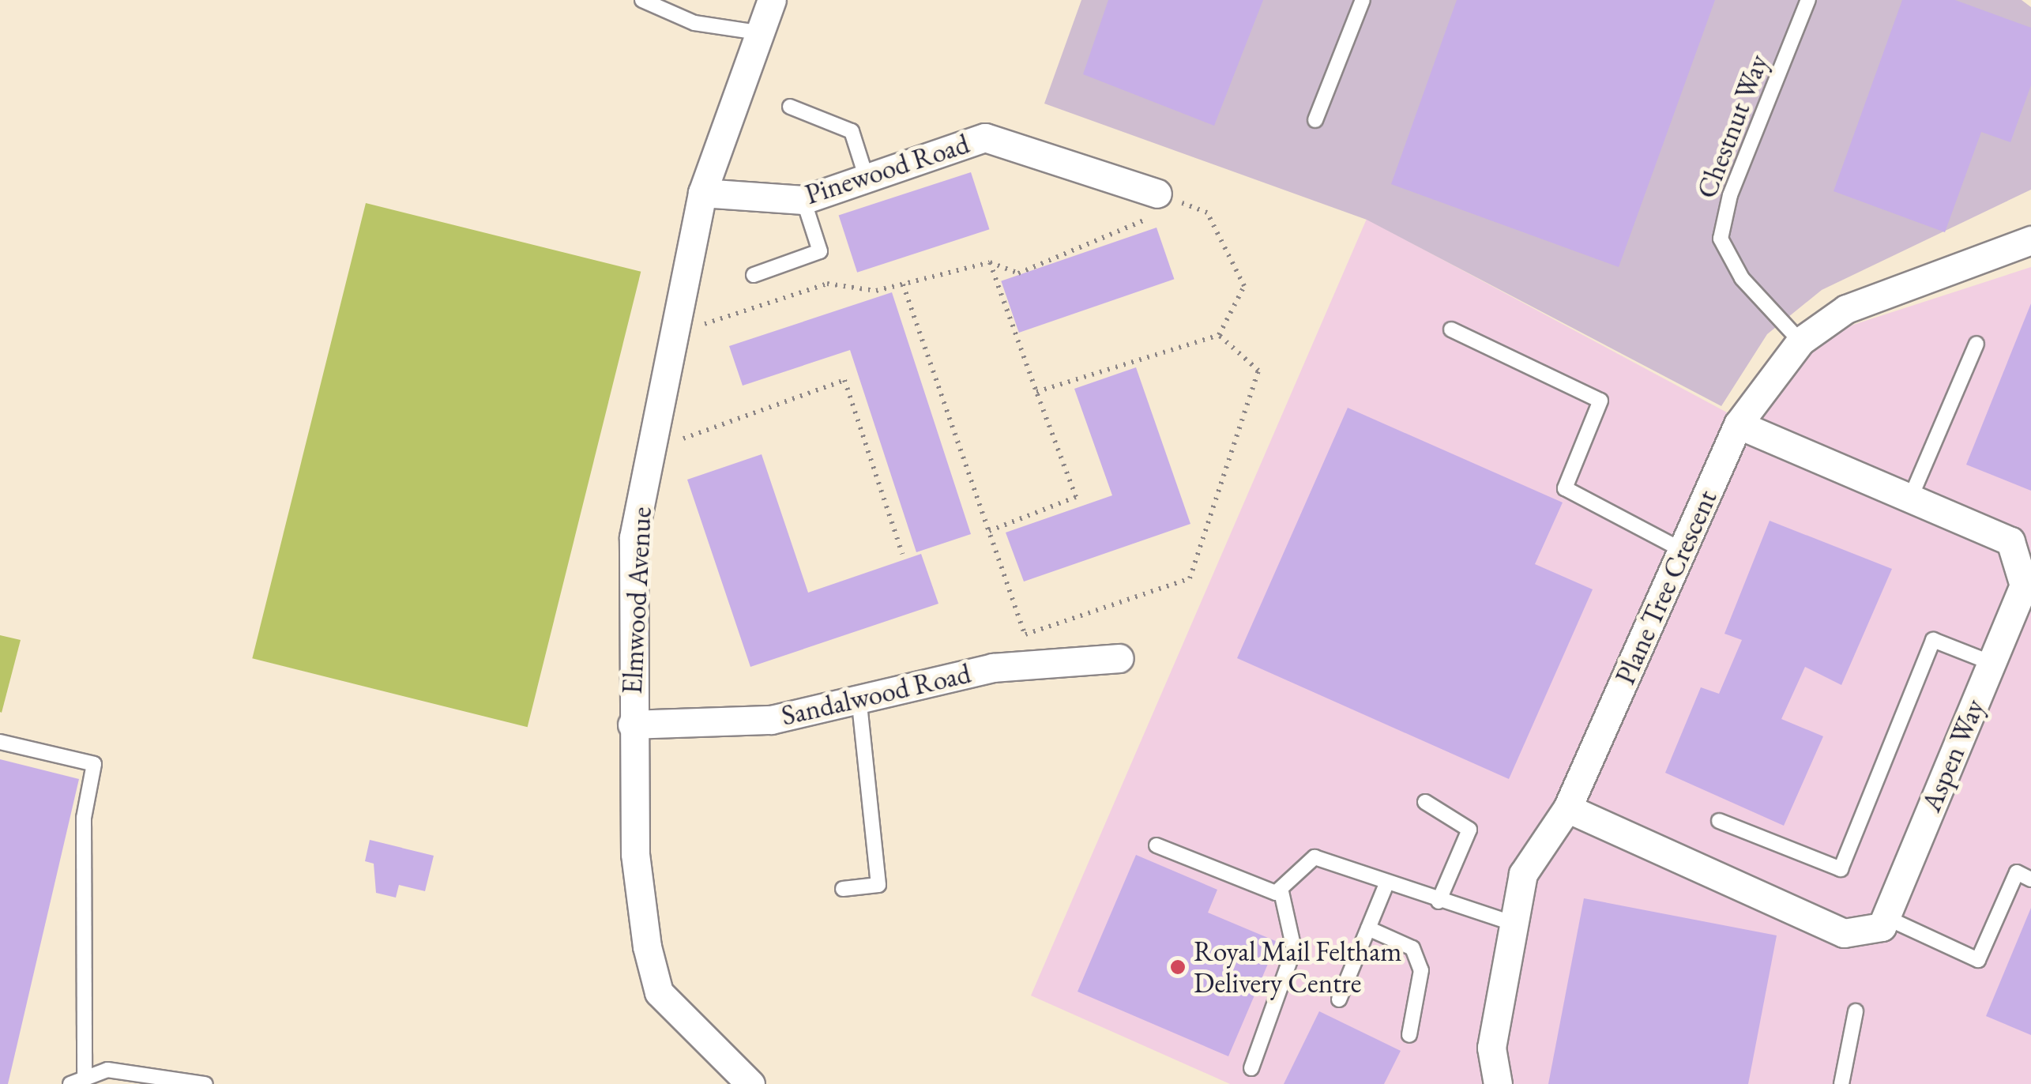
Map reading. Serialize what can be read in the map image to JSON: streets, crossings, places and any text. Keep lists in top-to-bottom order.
{
  "streets": {
    "street": [
      "Pinewood Road",
      "Plane Tree Crescent",
      "Elmwood Avenue",
      "Sandalwood Road",
      "Aspen Way"
    ],
    "lane": ["Chestnut Way"]
  },
  "crossings": [
    ["Chestnut Way", "Plane Tree Crescent"],
    ["Pinewood Road", "Elmwood Avenue"],
    ["Plane Tree Crescent", "Aspen Way"],
    ["Elmwood Avenue", "Sandalwood Road"]
  ],
  "places": ["Royal Mail Feltham Delivery Centre"]
}
